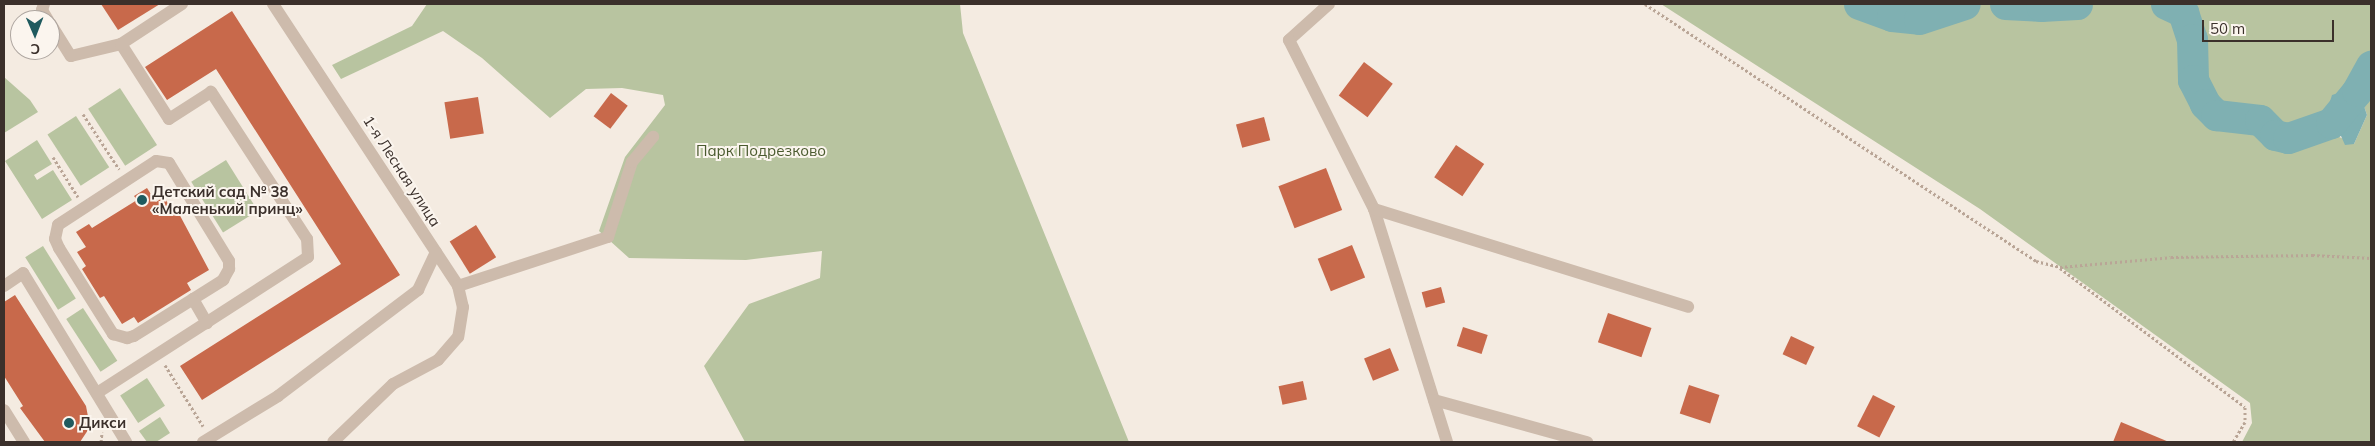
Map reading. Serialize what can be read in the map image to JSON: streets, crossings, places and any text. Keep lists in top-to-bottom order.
{
  "streets": {
    "street": ["1-я Лесная улица"]
  },
  "parks": ["Парк Подрезково"],
  "places": ["Детский сад № 38 «Маленький принц»", "Дикси"],
  "scale_bar": "50 m",
  "north": "bottom"
}
